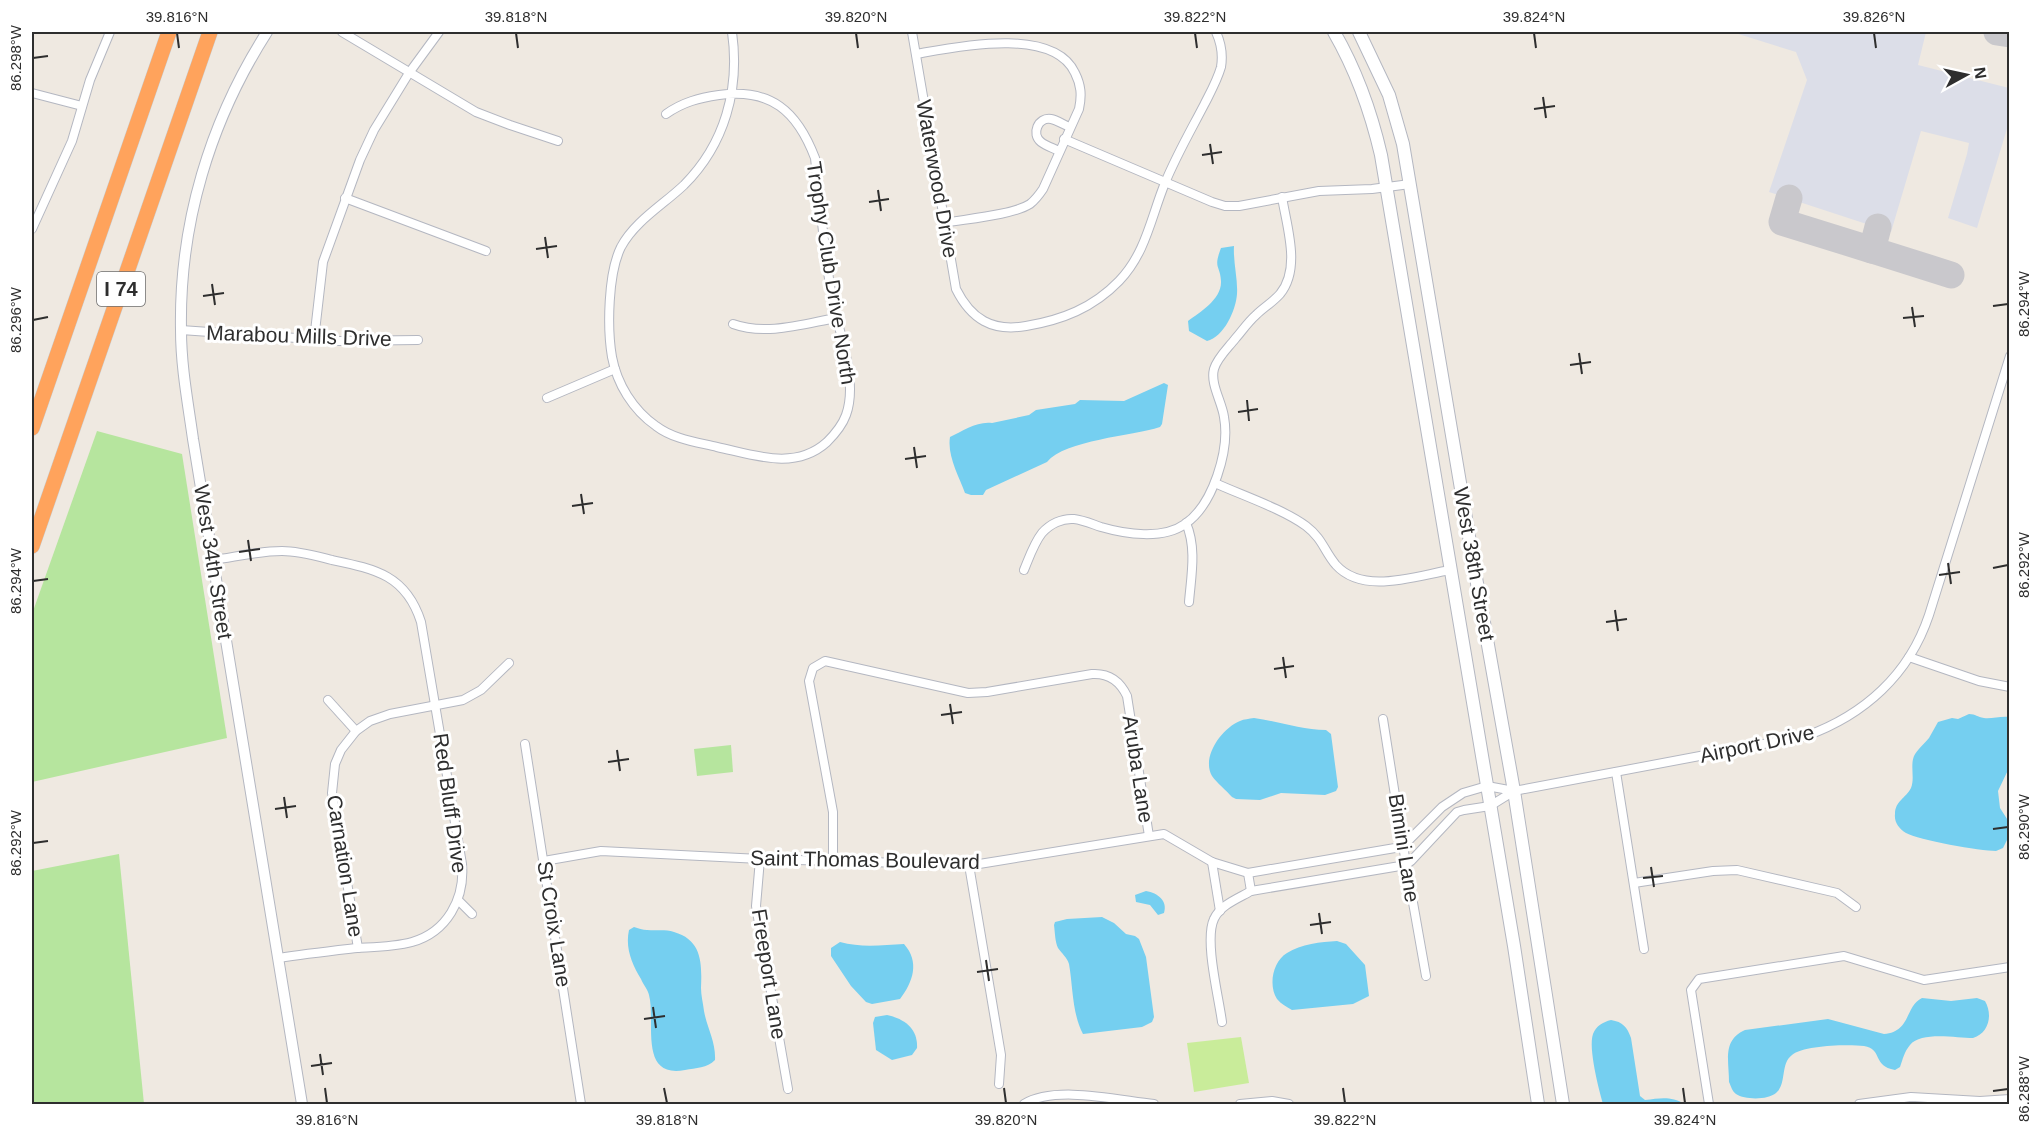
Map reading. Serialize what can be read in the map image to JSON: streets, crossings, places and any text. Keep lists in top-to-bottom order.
{
  "streets": {
    "highway": ["I 74"],
    "main road": ["West 38th Street"],
    "street": [
      "Waterwood Drive",
      "Trophy Club Drive North",
      "Marabou Mills Drive",
      "West 34th Street",
      "Airport Drive",
      "Aruba Lane",
      "Red Bluff Drive",
      "Bimini Lane",
      "Saint Thomas Boulevard",
      "Carnation Lane",
      "St Croix Lane",
      "Freeport Lane"
    ]
  },
  "crossings": [
    ["Marabou Mills Drive", "West 34th Street"],
    ["West 34th Street", "Red Bluff Drive"],
    ["West 38th Street", "Airport Drive"],
    ["Aruba Lane", "Saint Thomas Boulevard"],
    ["Red Bluff Drive", "Carnation Lane"],
    ["Bimini Lane", "Saint Thomas Boulevard"],
    ["Saint Thomas Boulevard", "St Croix Lane"],
    ["Saint Thomas Boulevard", "Freeport Lane"]
  ],
  "north": "right",
  "coordinates": [
    "39.816°N",
    "39.818°N",
    "39.820°N",
    "39.822°N",
    "39.824°N",
    "39.826°N",
    "86.298°W",
    "86.294°W",
    "86.296°W",
    "86.292°W",
    "86.290°W",
    "86.288°W"
  ]
}
